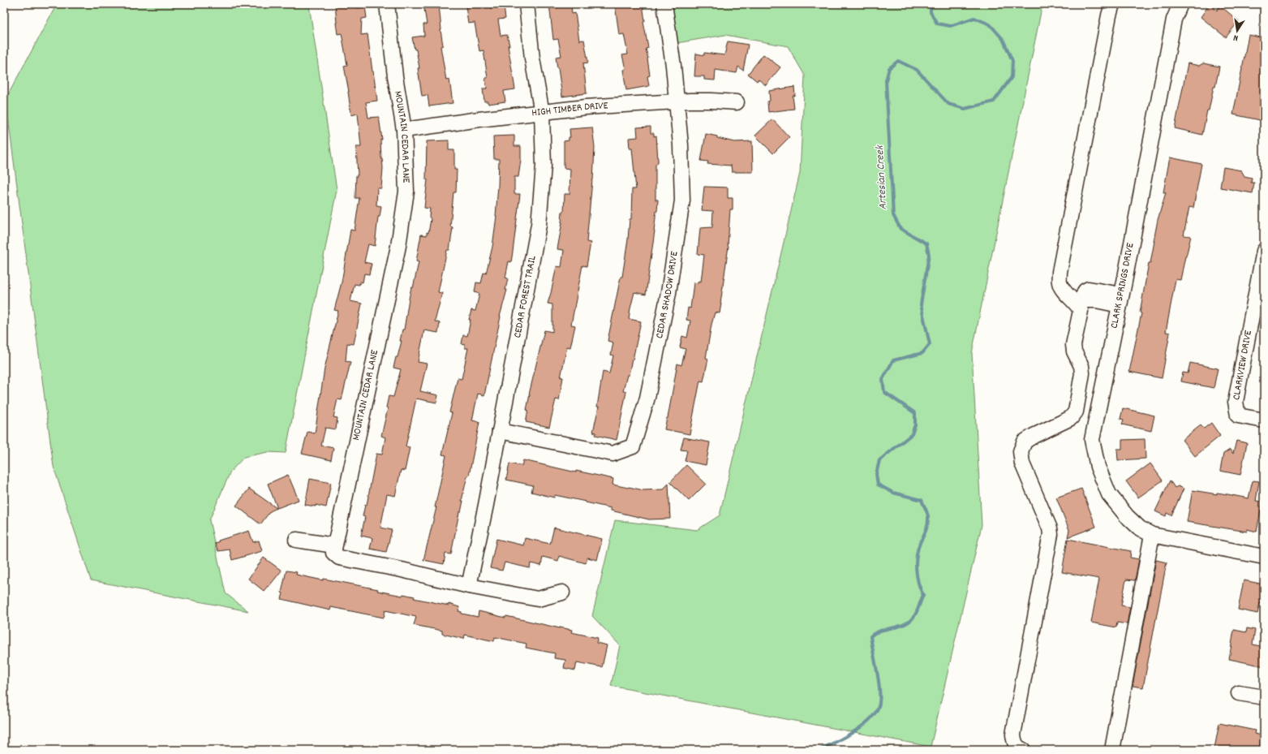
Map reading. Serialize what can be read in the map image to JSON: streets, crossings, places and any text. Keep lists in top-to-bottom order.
{
  "streets": {
    "street": [
      "HIGH TIMBER DRIVE",
      "MOUNTAIN CEDAR LANE",
      "CLARK SPRINGS DRIVE",
      "CEDAR SHADOW DRIVE",
      "CEDAR FOREST TRAIL",
      "CLARKVIEW DRIVE"
    ]
  },
  "crossings": [
    ["HIGH TIMBER DRIVE", "MOUNTAIN CEDAR LANE"],
    ["HIGH TIMBER DRIVE", "CEDAR SHADOW DRIVE"],
    ["HIGH TIMBER DRIVE", "CEDAR FOREST TRAIL"],
    ["CEDAR SHADOW DRIVE", "CEDAR FOREST TRAIL"]
  ],
  "water": ["Artesian Creek"],
  "north": "bottom"
}
